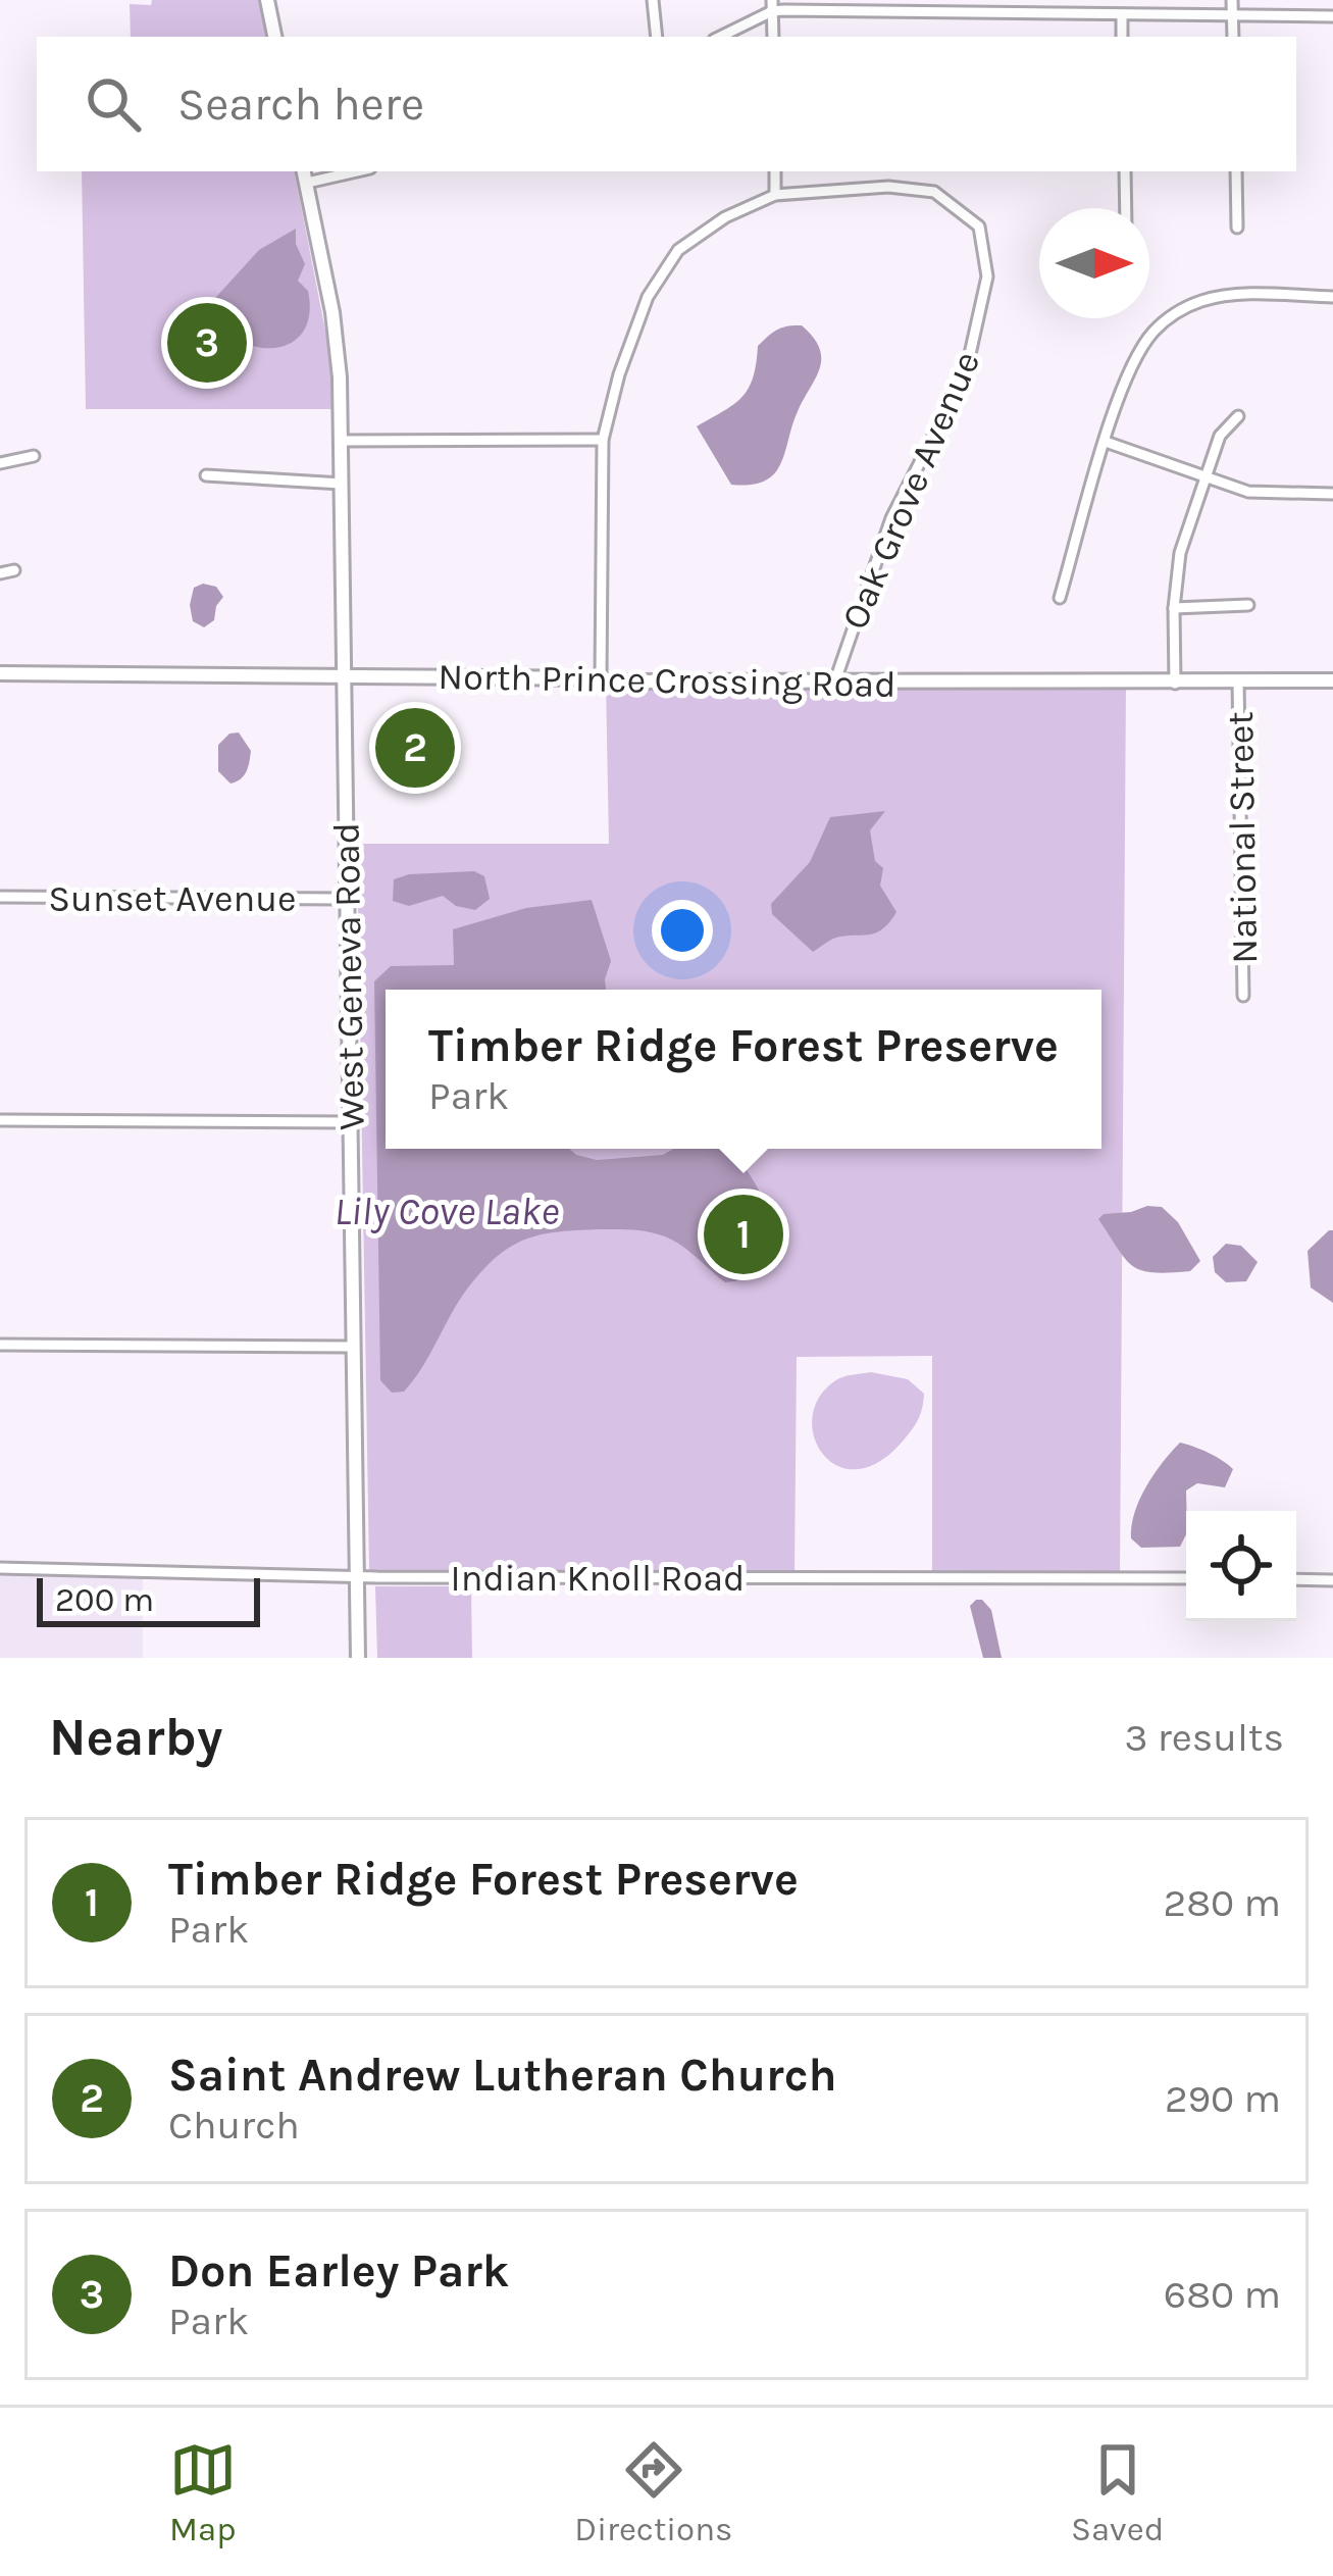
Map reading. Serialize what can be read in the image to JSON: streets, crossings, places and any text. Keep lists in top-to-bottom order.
{
  "streets": {
    "main road": ["North Prince Crossing Road", "West Geneva Road"],
    "street": [
      "Oak Grove Avenue",
      "National Street",
      "Sunset Avenue",
      "Indian Knoll Road"
    ]
  },
  "crossings": [
    ["Oak Grove Avenue", "North Prince Crossing Road"],
    ["North Prince Crossing Road", "National Street"],
    ["North Prince Crossing Road", "West Geneva Road"],
    ["Sunset Avenue", "West Geneva Road"],
    ["West Geneva Road", "Indian Knoll Road"]
  ],
  "water": ["Lily Cove Lake"],
  "scale_bar": "200 m",
  "north": "right",
  "page": {
    "search": "Search here",
    "pins": ["3", "2", "1"],
    "popup": ["Timber Ridge Forest Preserve", "Park"],
    "scale": "200 m",
    "heading": ["Nearby", "3 results"],
    "list": [
      {
        "mark": "1",
        "name": "Timber Ridge Forest Preserve",
        "note": "Park",
        "value": "280 m"
      },
      {
        "mark": "2",
        "name": "Saint Andrew Lutheran Church",
        "note": "Church",
        "value": "290 m"
      },
      {
        "mark": "3",
        "name": "Don Earley Park",
        "note": "Park",
        "value": "680 m"
      }
    ],
    "nav": ["Map", "Directions", "Saved"]
  }
}
